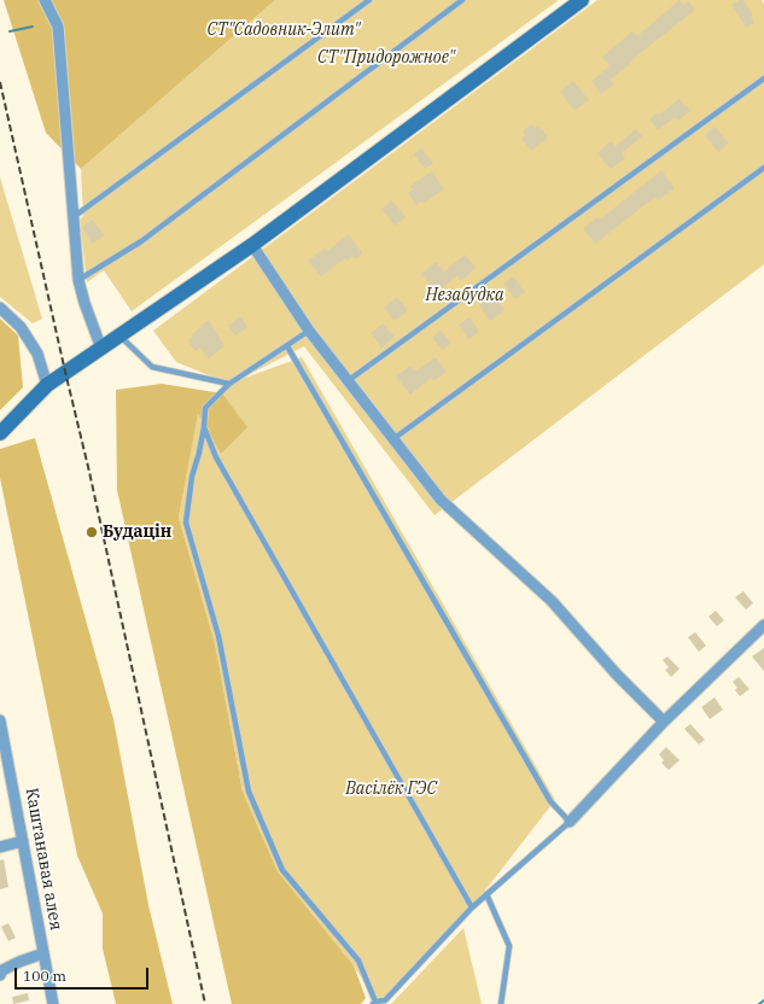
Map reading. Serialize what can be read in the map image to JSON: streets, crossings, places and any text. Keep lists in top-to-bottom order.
{
  "streets": {
    "street": ["Каштанавая алея"]
  },
  "parks": [
    "СТ\"Садовник-Элит\"",
    "СТ\"Придорожное\"",
    "Незабудка",
    "Васілёк ГЭС"
  ],
  "places": ["Будацін"],
  "scale_bar": "100 m"
}
